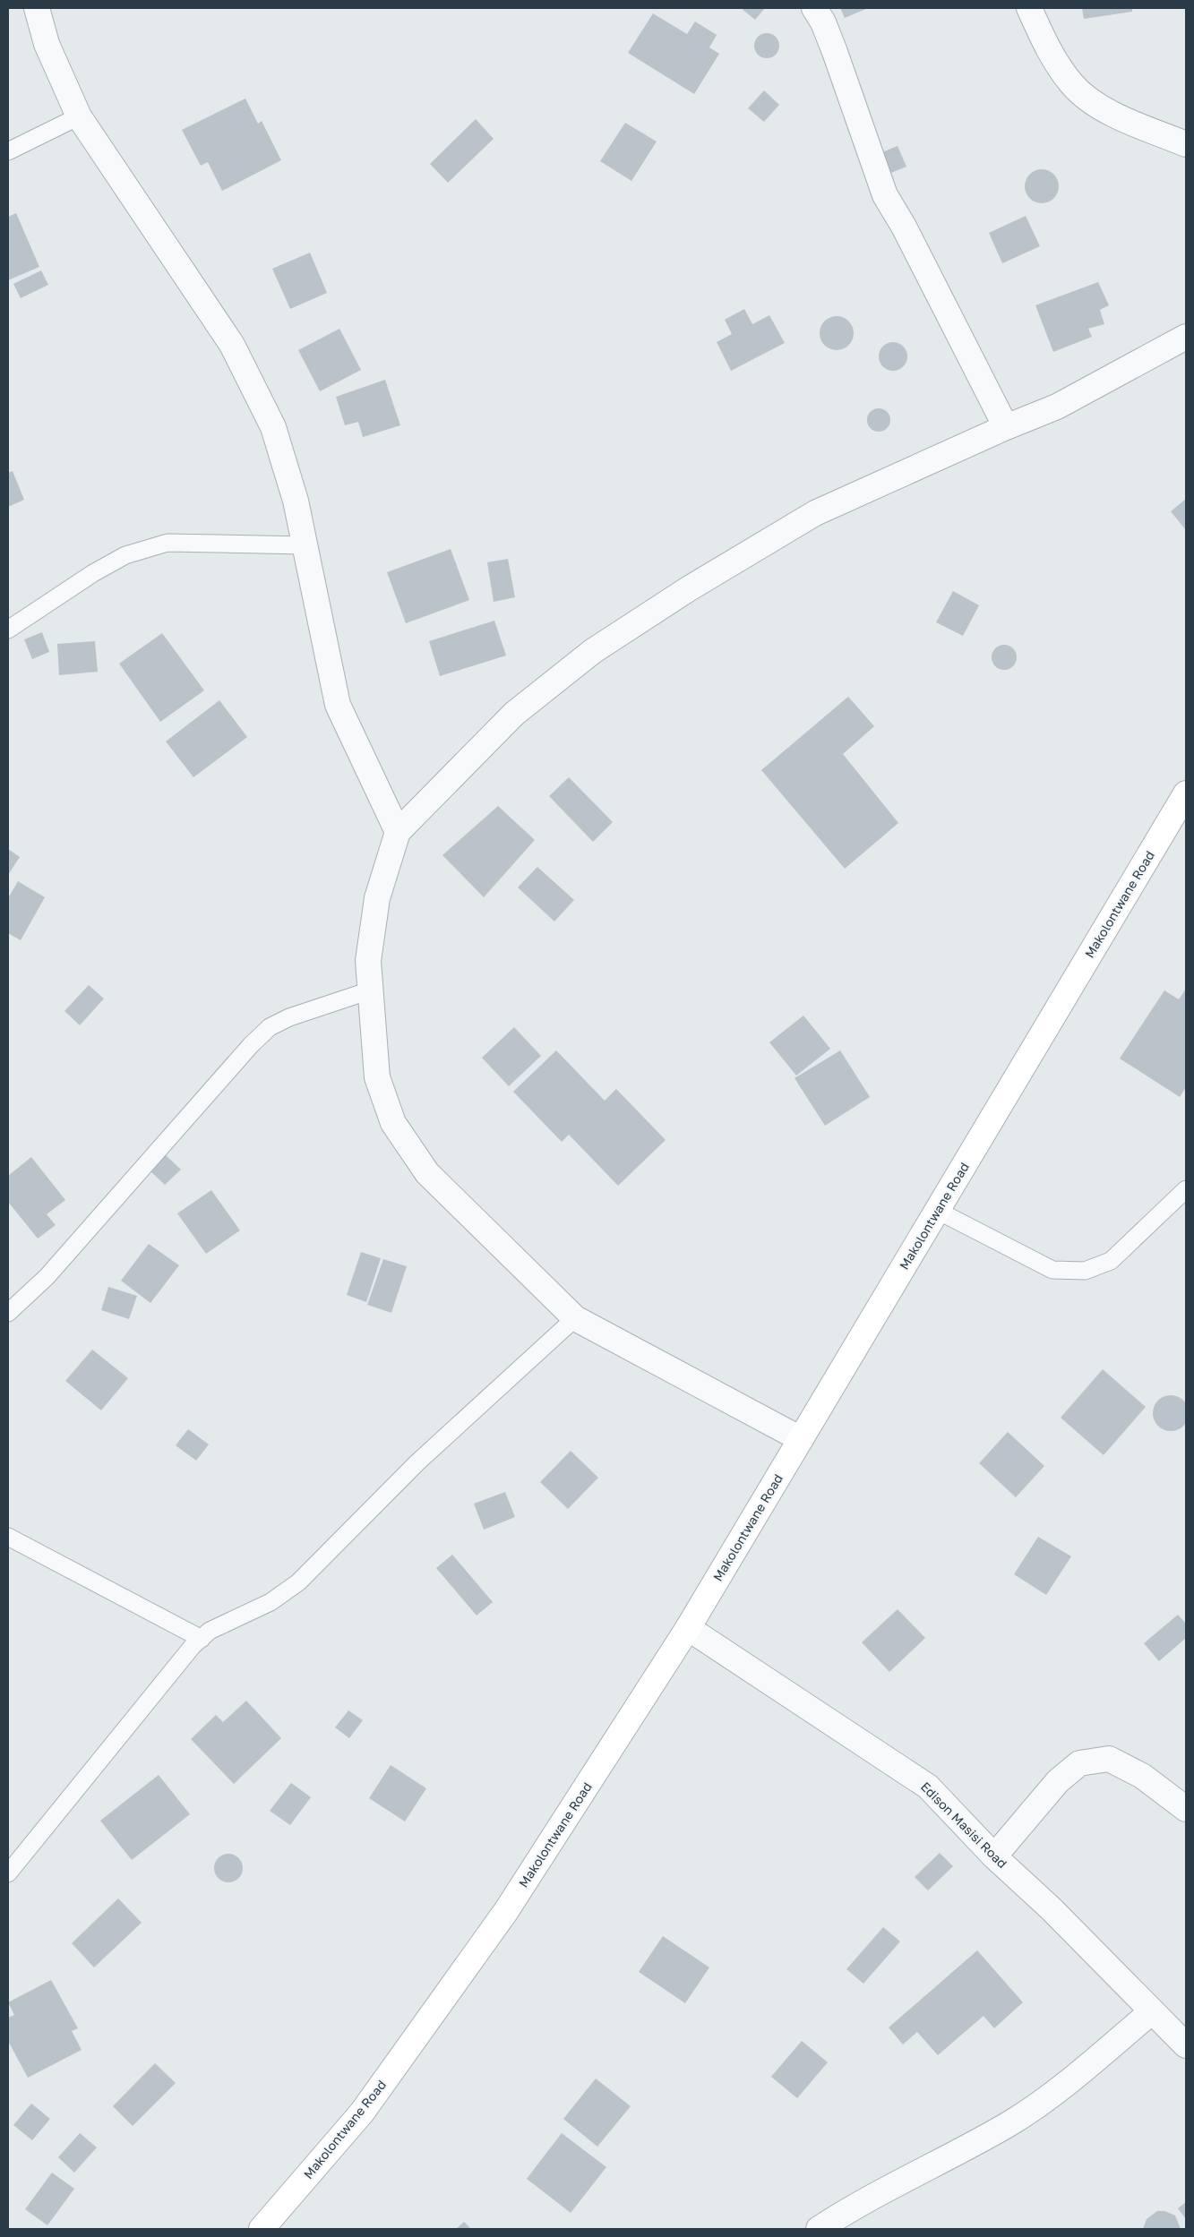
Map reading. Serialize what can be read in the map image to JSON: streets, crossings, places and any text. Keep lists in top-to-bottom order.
{
  "streets": {
    "main road": ["Makolontwane Road"],
    "street": ["Edison Masisi Road"]
  },
  "crossings": [
    ["Makolontwane Road", "Edison Masisi Road"]
  ]
}
